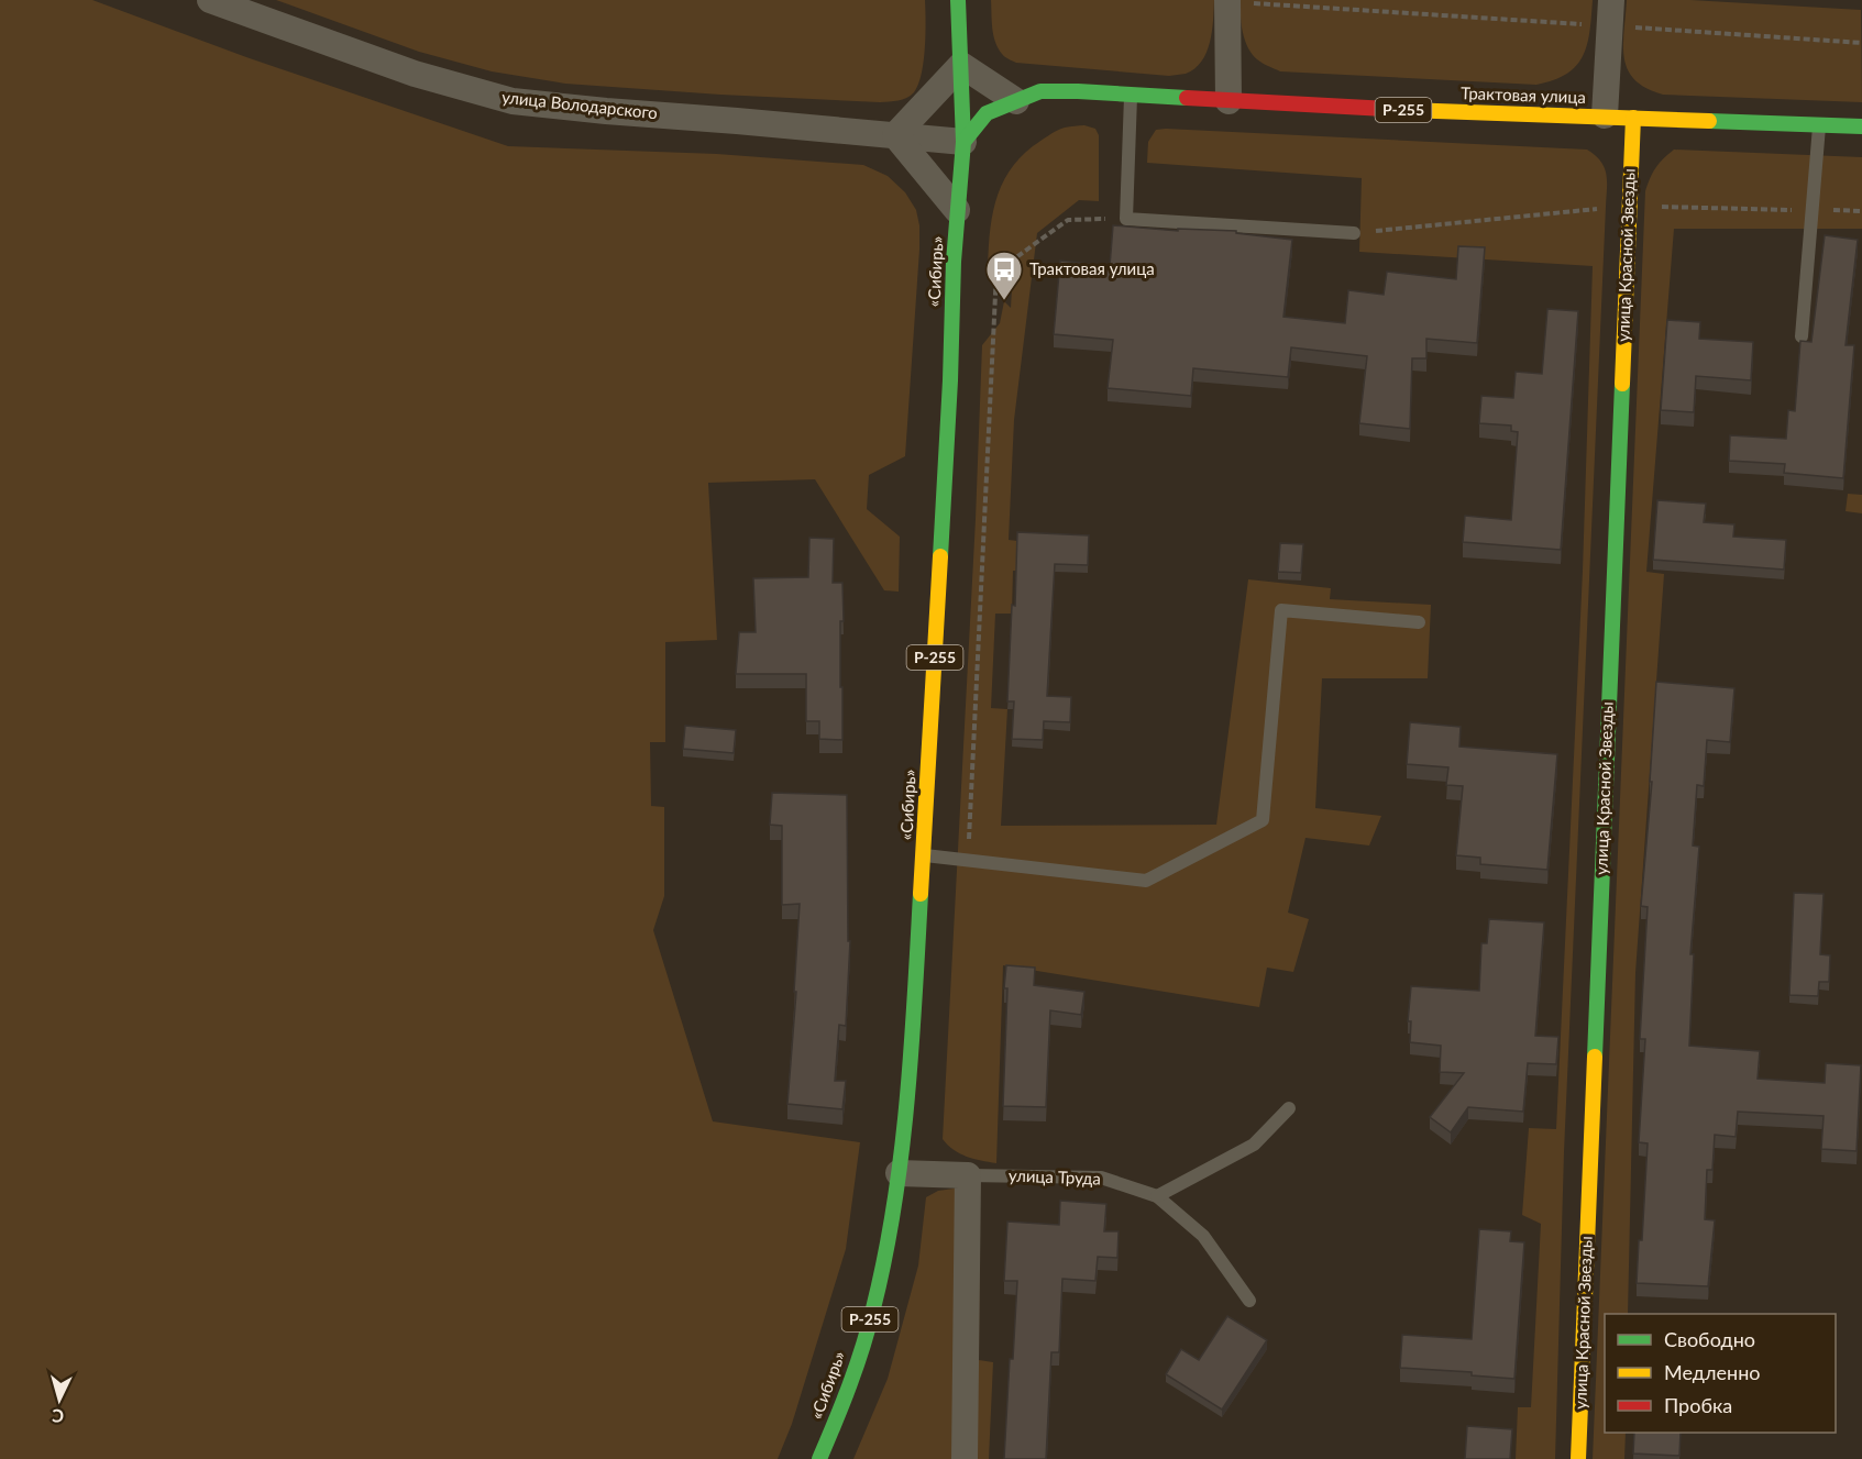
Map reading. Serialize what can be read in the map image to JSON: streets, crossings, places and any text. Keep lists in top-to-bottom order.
{
  "streets": {
    "main road": [
      "Трактовая улица",
      "Р-255",
      "улица Красной Звезды",
      "«Сибирь»"
    ],
    "street": ["улица Володарского", "улица Труда"]
  },
  "crossings": [
    ["Трактовая улица", "улица Володарского"],
    ["Трактовая улица", "улица Красной Звезды"],
    ["Трактовая улица", "«Сибирь»"],
    ["улица Володарского", "«Сибирь»"],
    ["«Сибирь»", "улица Труда"]
  ],
  "places": {
    "bus stop": ["Трактовая улица"]
  },
  "legend": ["Свободно", "Медленно", "Пробка"],
  "north": "bottom"
}
